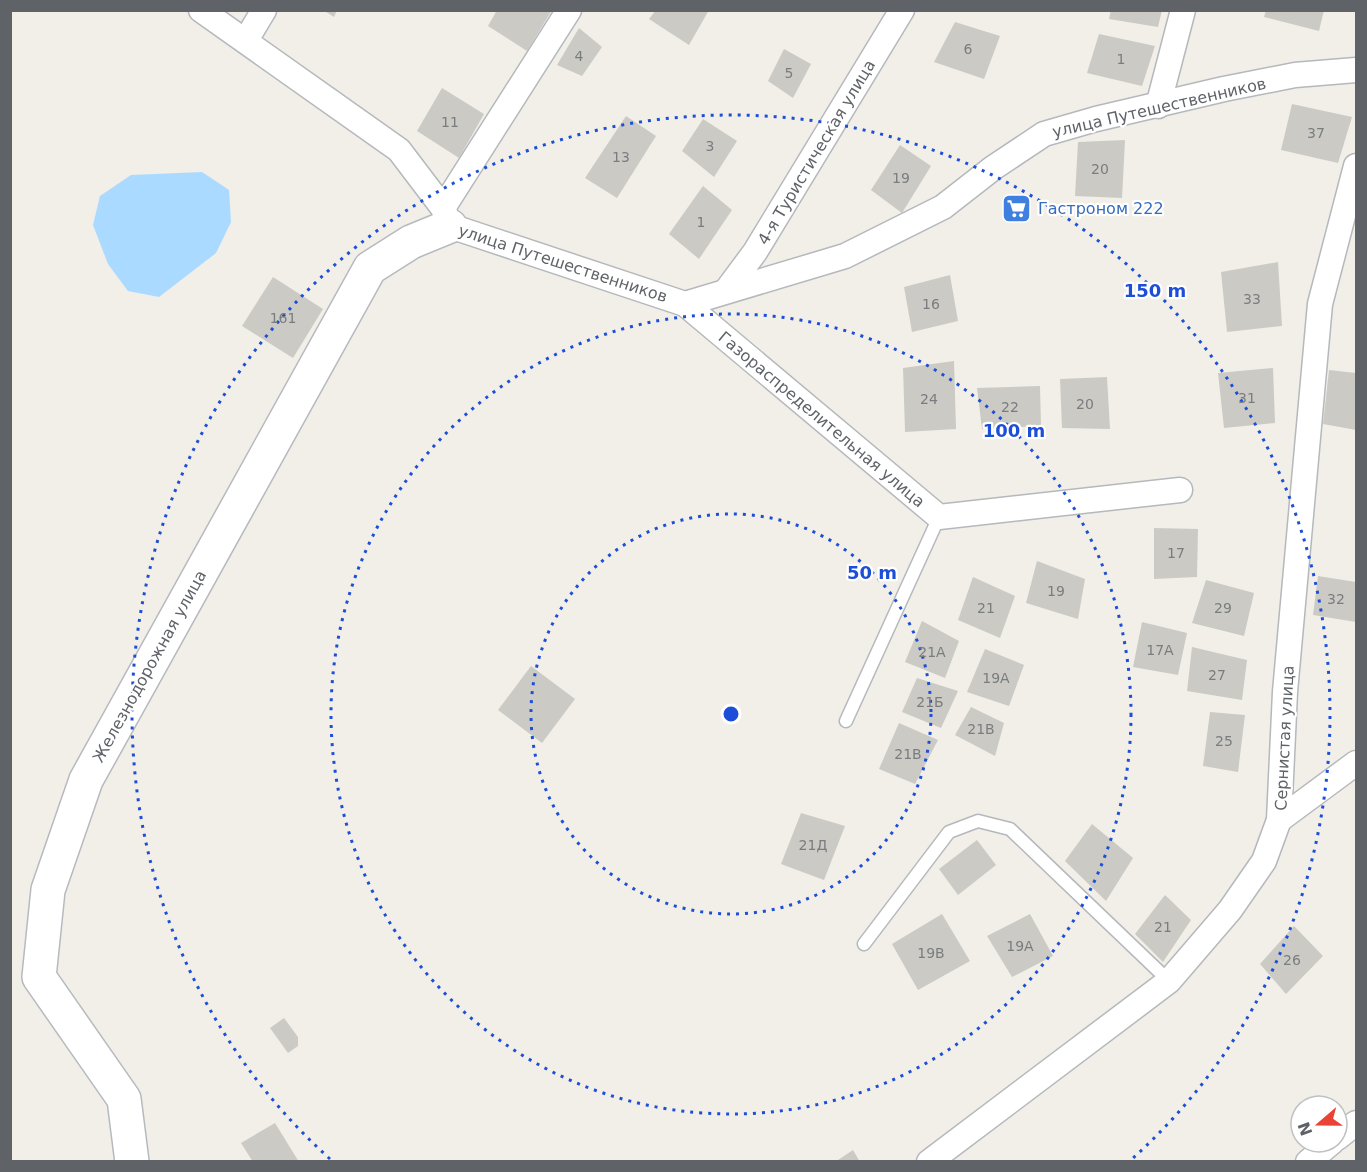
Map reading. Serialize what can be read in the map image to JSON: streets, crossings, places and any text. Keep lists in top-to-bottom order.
{
  "streets": {
    "street": [
      "улица Путешественников",
      "4-я Туристическая улица",
      "Газораспределительная улица",
      "Железнодорожная улица",
      "Сернистая улица"
    ]
  },
  "crossings": [
    ["улица Путешественников", "4-я Туристическая улица"],
    ["улица Путешественников", "Газораспределительная улица"],
    ["улица Путешественников", "Железнодорожная улица"]
  ],
  "places": {
    "supermarket": ["Гастроном 222"]
  },
  "house_numbers": [
    "6",
    "4",
    "1",
    "5",
    "11",
    "37",
    "3",
    "13",
    "20",
    "19",
    "1",
    "33",
    "16",
    "161",
    "31",
    "24",
    "20",
    "22",
    "17",
    "19",
    "32",
    "21",
    "29",
    "17А",
    "21А",
    "27",
    "19А",
    "21Б",
    "21В",
    "25",
    "21В",
    "21Д",
    "21",
    "19А",
    "19В",
    "26"
  ],
  "north": "left",
  "rings": ["150 m", "100 m", "50 m"]
}
